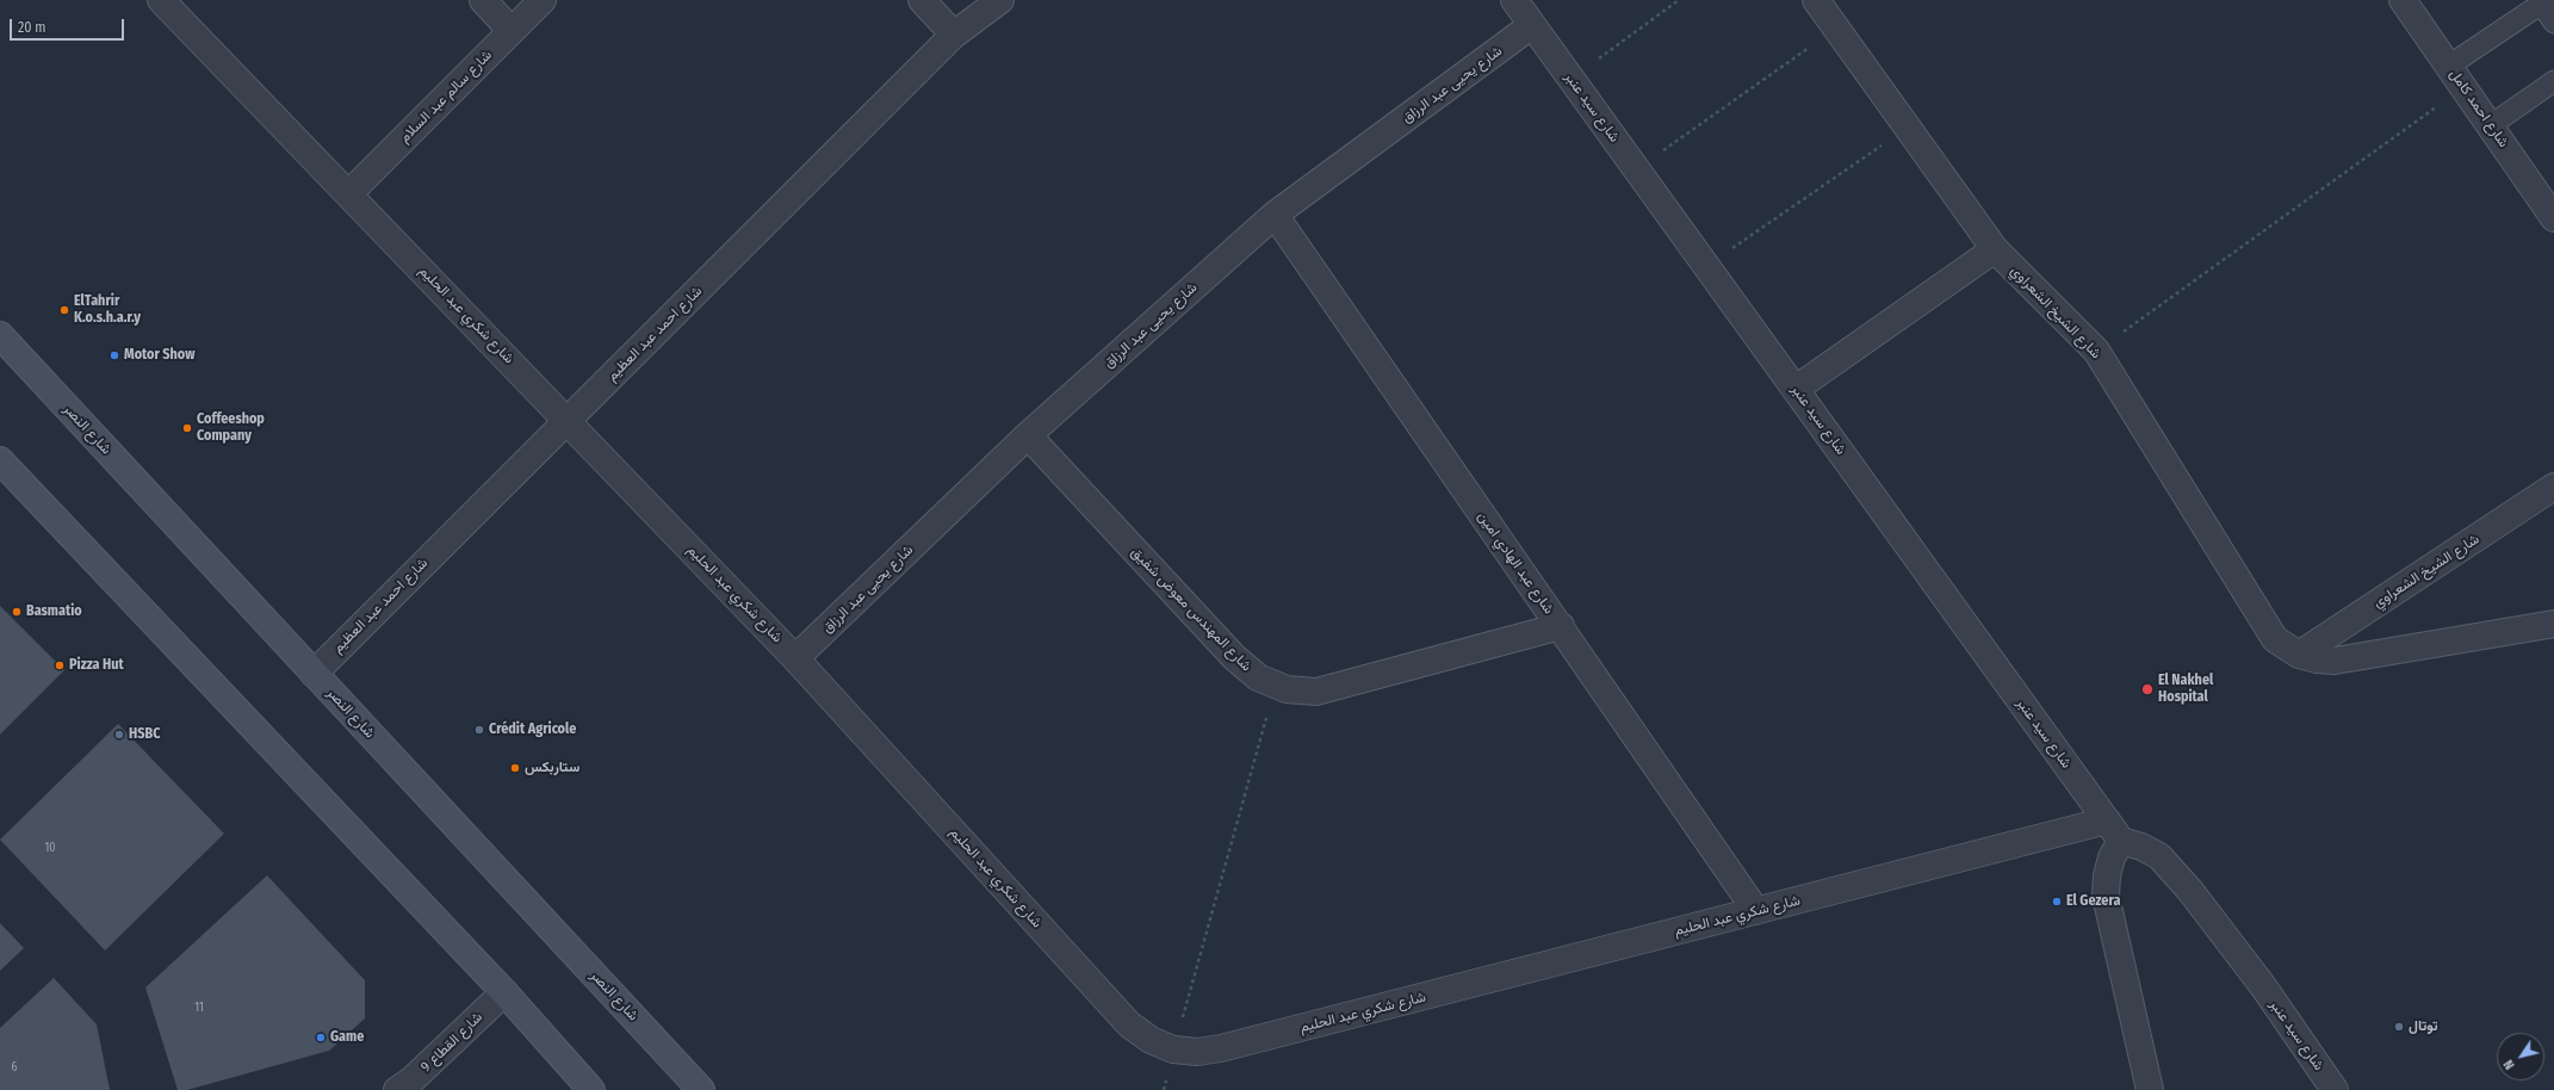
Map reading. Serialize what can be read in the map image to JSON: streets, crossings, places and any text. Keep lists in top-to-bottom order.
{
  "streets": {
    "main road": ["شارع النصر"],
    "street": [
      "شارع يحيى عبد الرزاق",
      "شارع سالم عبد السلام",
      "شارع سيد عنبر",
      "شارع احمد كامل",
      "شارع الشيخ الشعراوي",
      "شارع شكري عبد الحليم",
      "شارع احمد عبد العظيم",
      "شارع عبد الهادي امين",
      "شارع المهندس معوض شفيق",
      "شارع القطاع 9"
    ]
  },
  "crossings": [
    ["شارع يحيى عبد الرزاق", "شارع سيد عنبر"],
    ["شارع يحيى عبد الرزاق", "شارع شكري عبد الحليم"],
    ["شارع يحيى عبد الرزاق", "شارع عبد الهادي امين"],
    ["شارع يحيى عبد الرزاق", "شارع المهندس معوض شفيق"],
    ["شارع سالم عبد السلام", "شارع شكري عبد الحليم"],
    ["شارع سيد عنبر", "شارع شكري عبد الحليم"],
    ["شارع شكري عبد الحليم", "شارع احمد عبد العظيم"],
    ["شارع شكري عبد الحليم", "شارع عبد الهادي امين"],
    ["شارع احمد عبد العظيم", "شارع النصر"],
    ["شارع عبد الهادي امين", "شارع المهندس معوض شفيق"]
  ],
  "places": [
    "ElTahrir K.o.s.h.a.r.y",
    "Motor Show",
    "Coffeeshop Company",
    "Basmatio",
    "Pizza Hut",
    "El Nakhel Hospital",
    "Crédit Agricole",
    "HSBC",
    "ستاربكس",
    "El Gezera",
    "توتال",
    "Game"
  ],
  "house_numbers": ["10", "11", "6"],
  "scale_bar": "20 m",
  "north": "bottom left"
}
